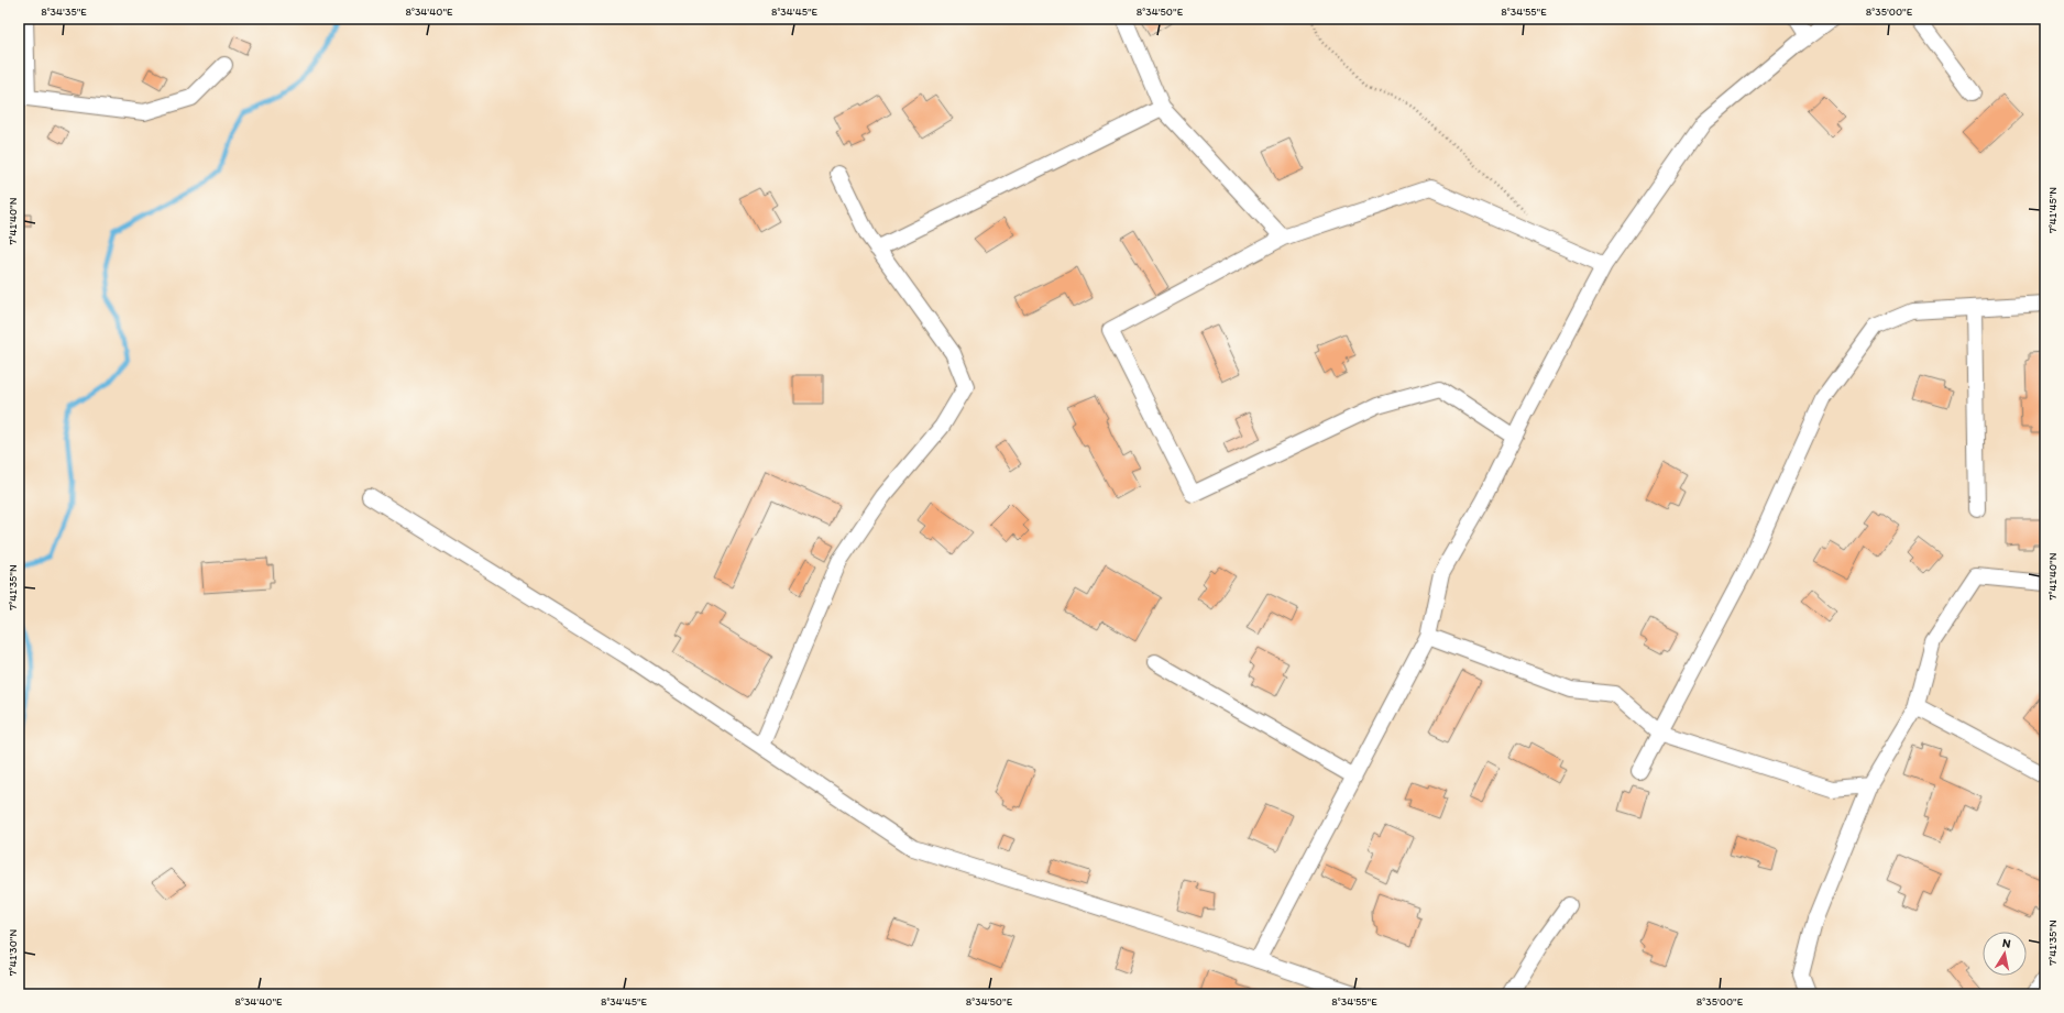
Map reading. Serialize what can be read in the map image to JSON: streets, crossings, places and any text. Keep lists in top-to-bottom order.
{
  "north": "top",
  "coordinates": [
    "8°34'35\"E",
    "8°34'40\"E",
    "8°34'45\"E",
    "8°34'50\"E",
    "8°34'55\"E",
    "8°35'00\"E",
    "7°41'45\"N",
    "7°41'40\"N",
    "7°41'35\"N",
    "7°41'30\"N"
  ]
}
